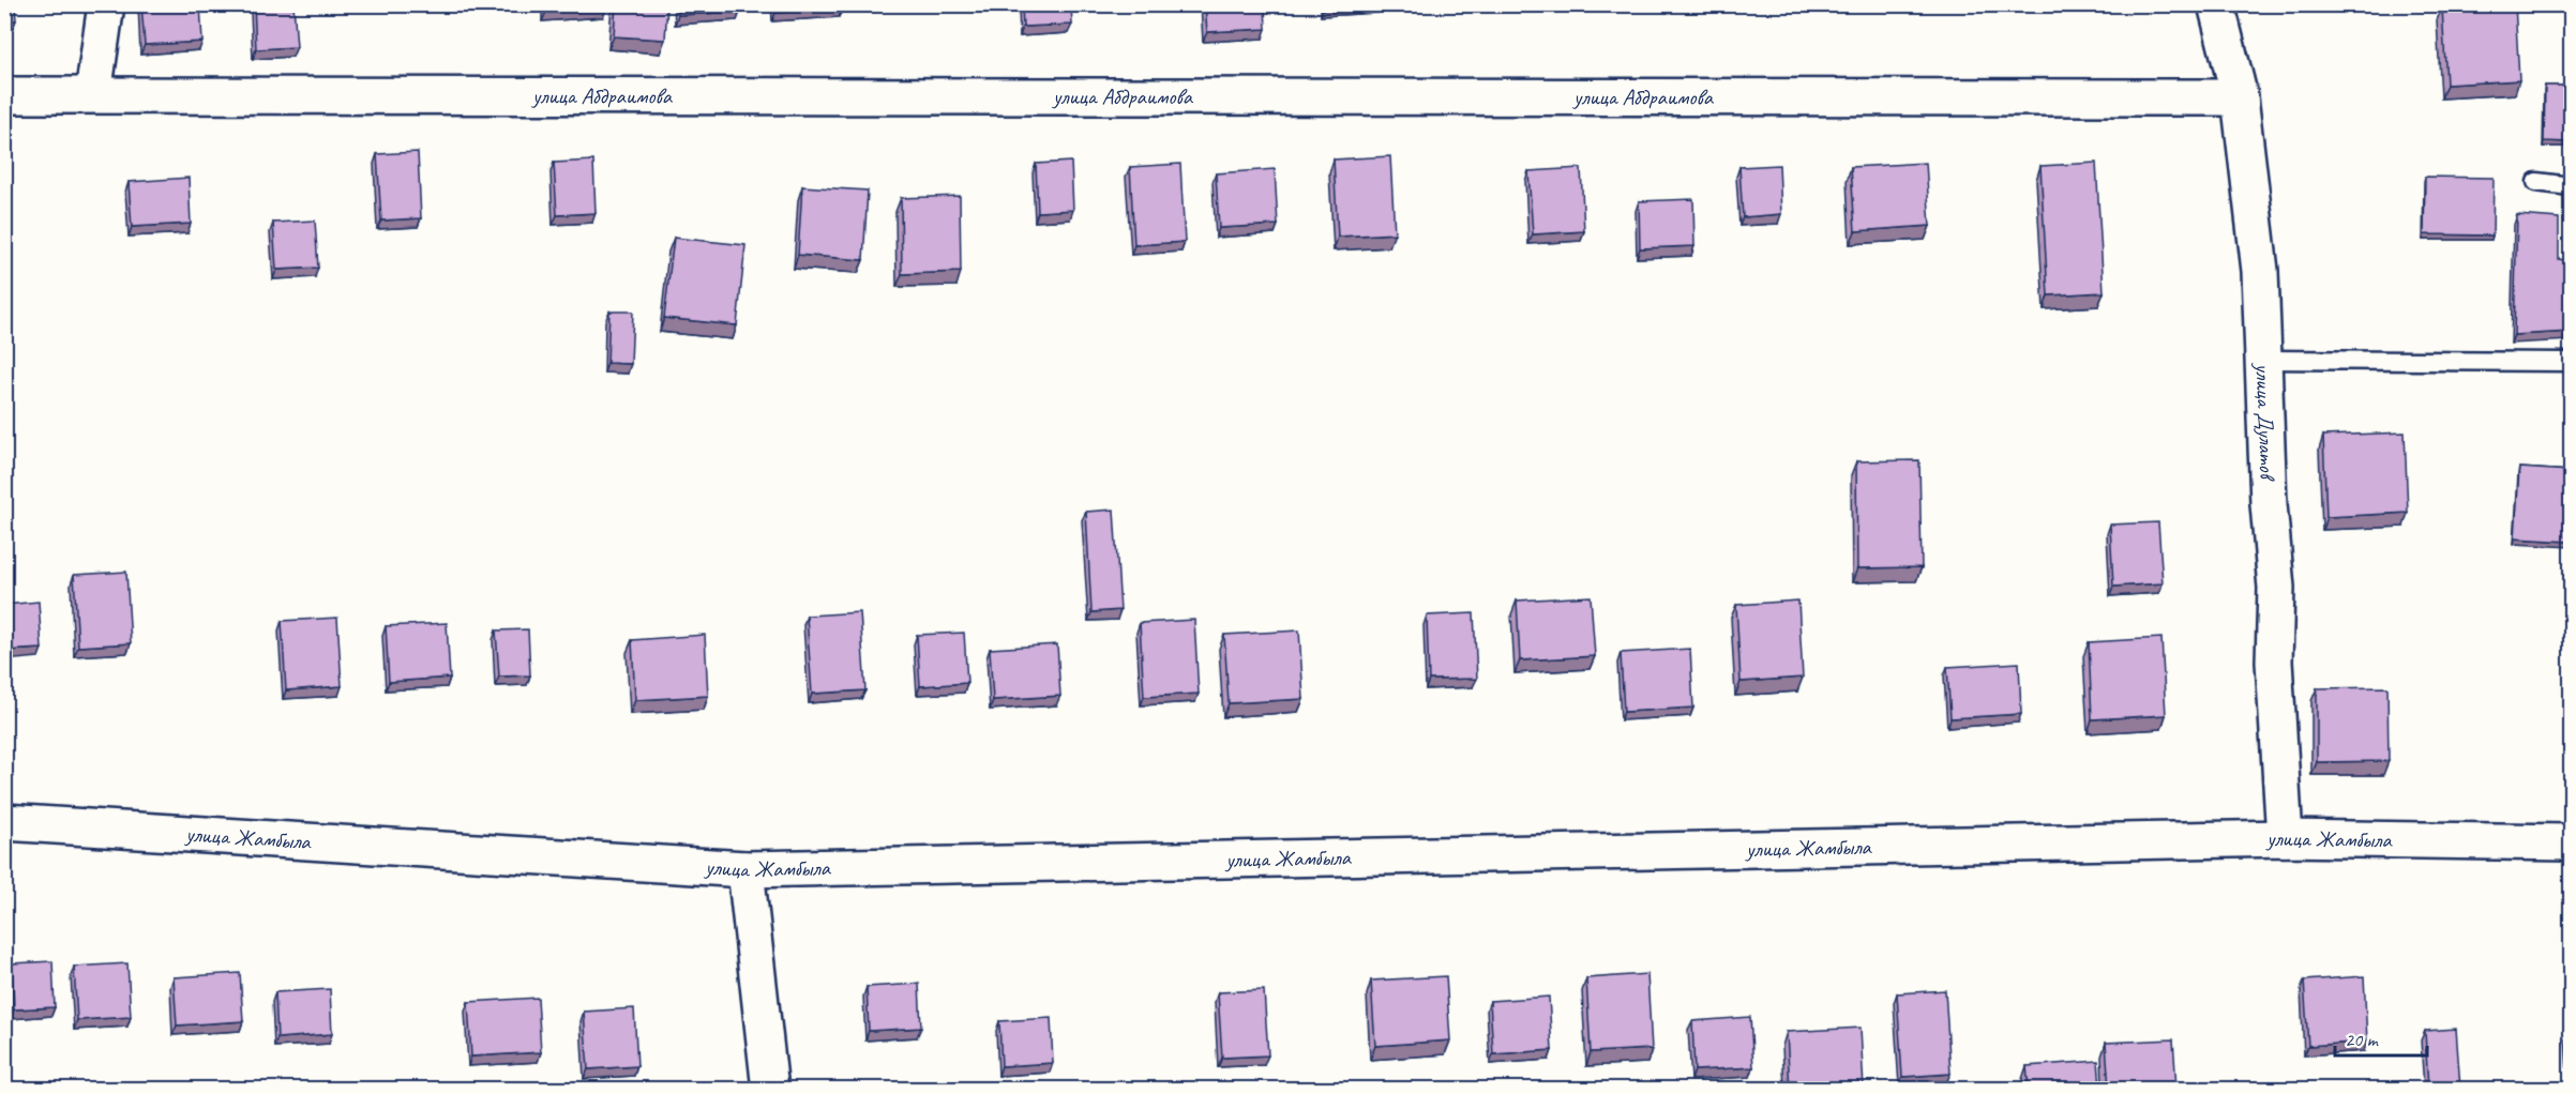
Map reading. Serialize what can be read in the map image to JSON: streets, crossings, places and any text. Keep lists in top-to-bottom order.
{
  "streets": {
    "street": ["улица Абдраимова", "улица Дулатов", "улица Жамбыла"]
  },
  "crossings": [
    ["улица Абдраимова", "улица Дулатов"],
    ["улица Дулатов", "улица Жамбыла"]
  ],
  "scale_bar": "20 m"
}
